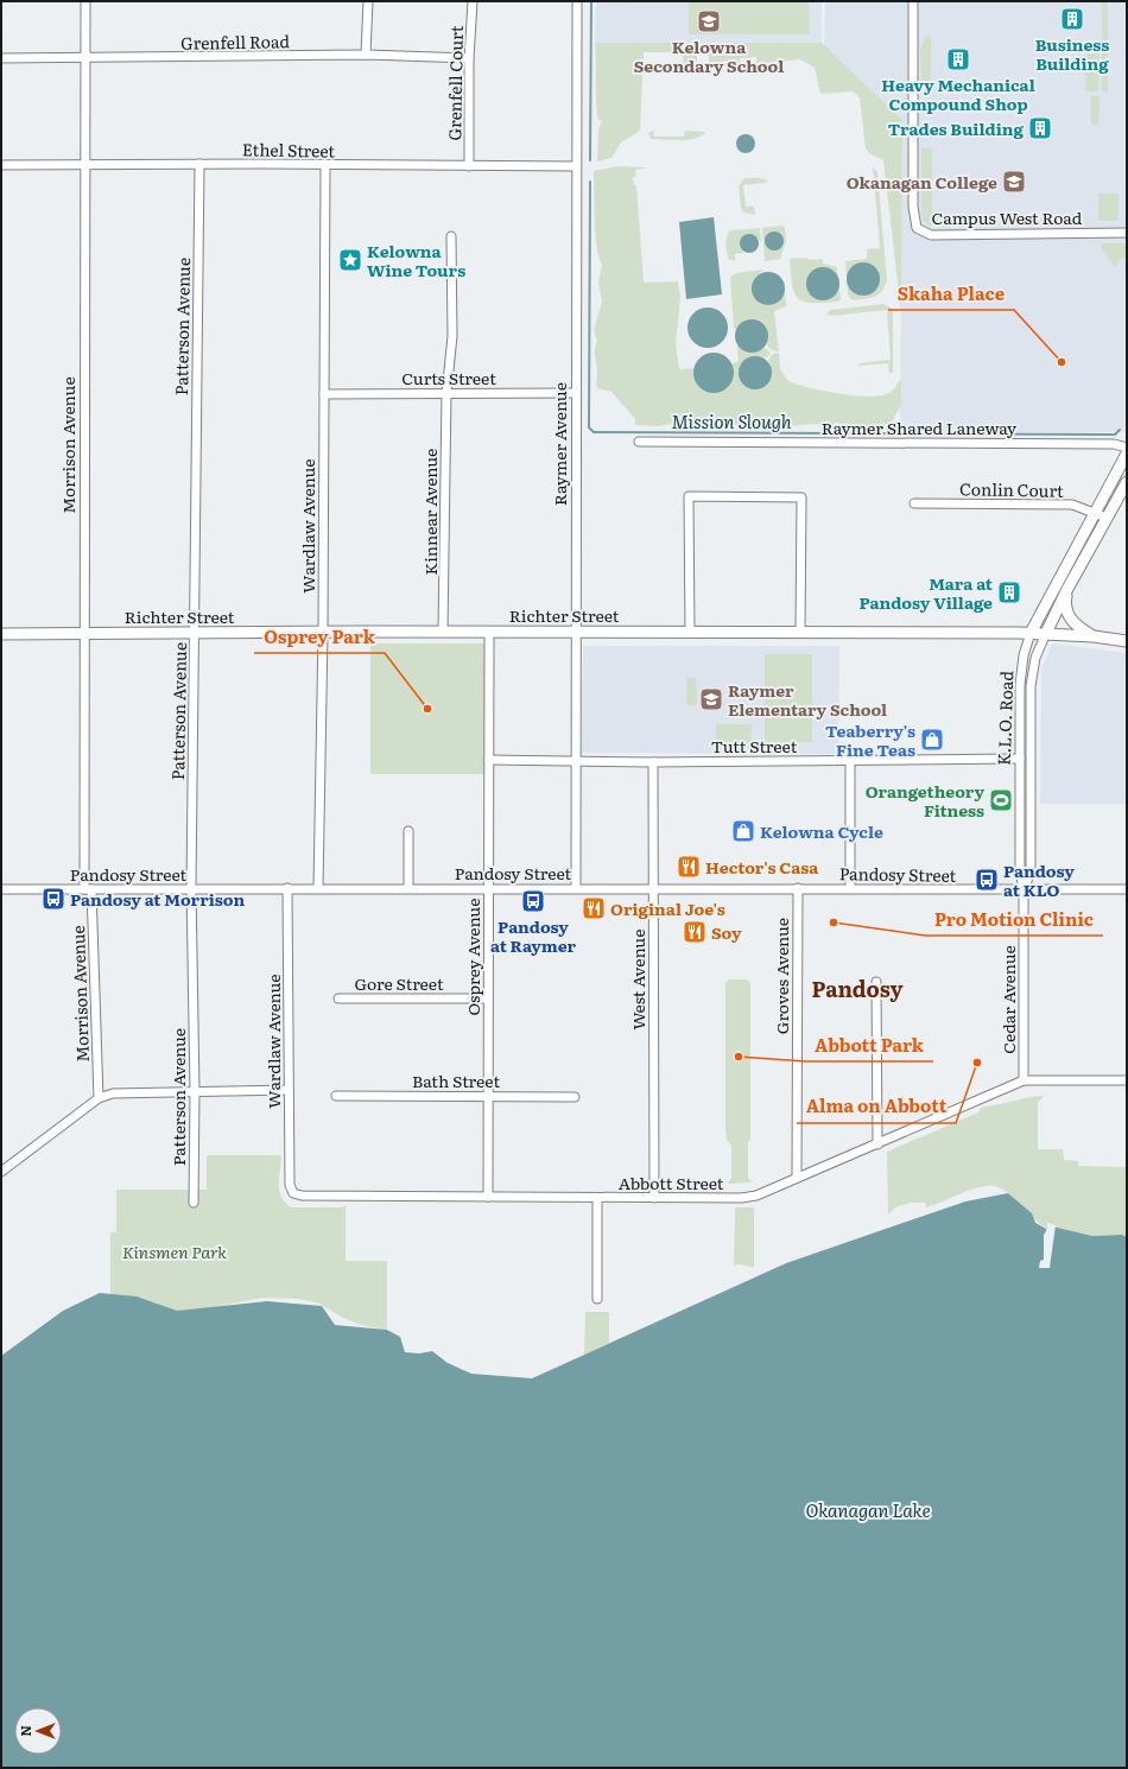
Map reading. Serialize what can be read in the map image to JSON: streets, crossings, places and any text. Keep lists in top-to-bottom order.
{
  "streets": {
    "main road": ["Richter Street", "K.L.O. Road"],
    "street": [
      "Grenfell Road",
      "Grenfell Court",
      "Ethel Street",
      "Campus West Road",
      "Patterson Avenue",
      "Curts Street",
      "Raymer Shared Laneway",
      "Raymer Avenue",
      "Morrison Avenue",
      "Conlin Court",
      "Kinnear Avenue",
      "Wardlaw Avenue",
      "Tutt Street",
      "Pandosy Street",
      "Osprey Avenue",
      "Groves Avenue",
      "West Avenue",
      "Gore Street",
      "Cedar Avenue",
      "Bath Street",
      "Abbott Street"
    ]
  },
  "crossings": [
    ["Grenfell Road", "Grenfell Court"],
    ["Grenfell Road", "Morrison Avenue"],
    ["Grenfell Court", "Ethel Street"],
    ["Ethel Street", "Patterson Avenue"],
    ["Ethel Street", "Raymer Avenue"],
    ["Ethel Street", "Morrison Avenue"],
    ["Ethel Street", "Wardlaw Avenue"],
    ["Patterson Avenue", "Richter Street"],
    ["Patterson Avenue", "Pandosy Street"],
    ["Curts Street", "Raymer Avenue"],
    ["Curts Street", "Kinnear Avenue"],
    ["Curts Street", "Wardlaw Avenue"],
    ["Raymer Avenue", "Richter Street"],
    ["Raymer Avenue", "Tutt Street"],
    ["Raymer Avenue", "Pandosy Street"],
    ["Morrison Avenue", "Richter Street"],
    ["Morrison Avenue", "Pandosy Street"],
    ["Conlin Court", "K.L.O. Road"],
    ["Kinnear Avenue", "Richter Street"],
    ["Wardlaw Avenue", "Richter Street"],
    ["Wardlaw Avenue", "Pandosy Street"],
    ["Wardlaw Avenue", "Abbott Street"],
    ["Richter Street", "K.L.O. Road"],
    ["Richter Street", "Osprey Avenue"],
    ["K.L.O. Road", "Tutt Street"],
    ["K.L.O. Road", "Pandosy Street"],
    ["K.L.O. Road", "Cedar Avenue"],
    ["Tutt Street", "Osprey Avenue"],
    ["Tutt Street", "West Avenue"],
    ["Pandosy Street", "Osprey Avenue"],
    ["Pandosy Street", "Groves Avenue"],
    ["Pandosy Street", "West Avenue"],
    ["Pandosy Street", "Cedar Avenue"],
    ["Osprey Avenue", "Gore Street"],
    ["Osprey Avenue", "Bath Street"],
    ["Osprey Avenue", "Abbott Street"],
    ["Groves Avenue", "Abbott Street"],
    ["West Avenue", "Abbott Street"],
    ["Cedar Avenue", "Abbott Street"]
  ],
  "districts": ["Pandosy"],
  "water": ["Mission Slough", "Okanagan Lake"],
  "parks": ["Kinsmen Park"],
  "places": {
    "building": [
      "Business Building",
      "Heavy Mechanical Compound Shop",
      "Trades Building",
      "Mara at Pandosy Village"
    ],
    "school or university": ["Kelowna Secondary School", "Okanagan College", "Raymer Elementary School"],
    "place": ["Kelowna Wine Tours"],
    "other": [
      "Skaha Place",
      "Osprey Park",
      "Pro Motion Clinic",
      "Abbott Park",
      "Alma on Abbott"
    ],
    "shop": ["Teaberry's Fine Teas", "Kelowna Cycle"],
    "sports": ["Orangetheory Fitness"],
    "restaurant": ["Hector's Casa", "Original Joe's", "Soy"],
    "bus stop": ["Pandosy at KLO", "Pandosy at Morrison", "Pandosy at Raymer"]
  },
  "north": "left"
}
